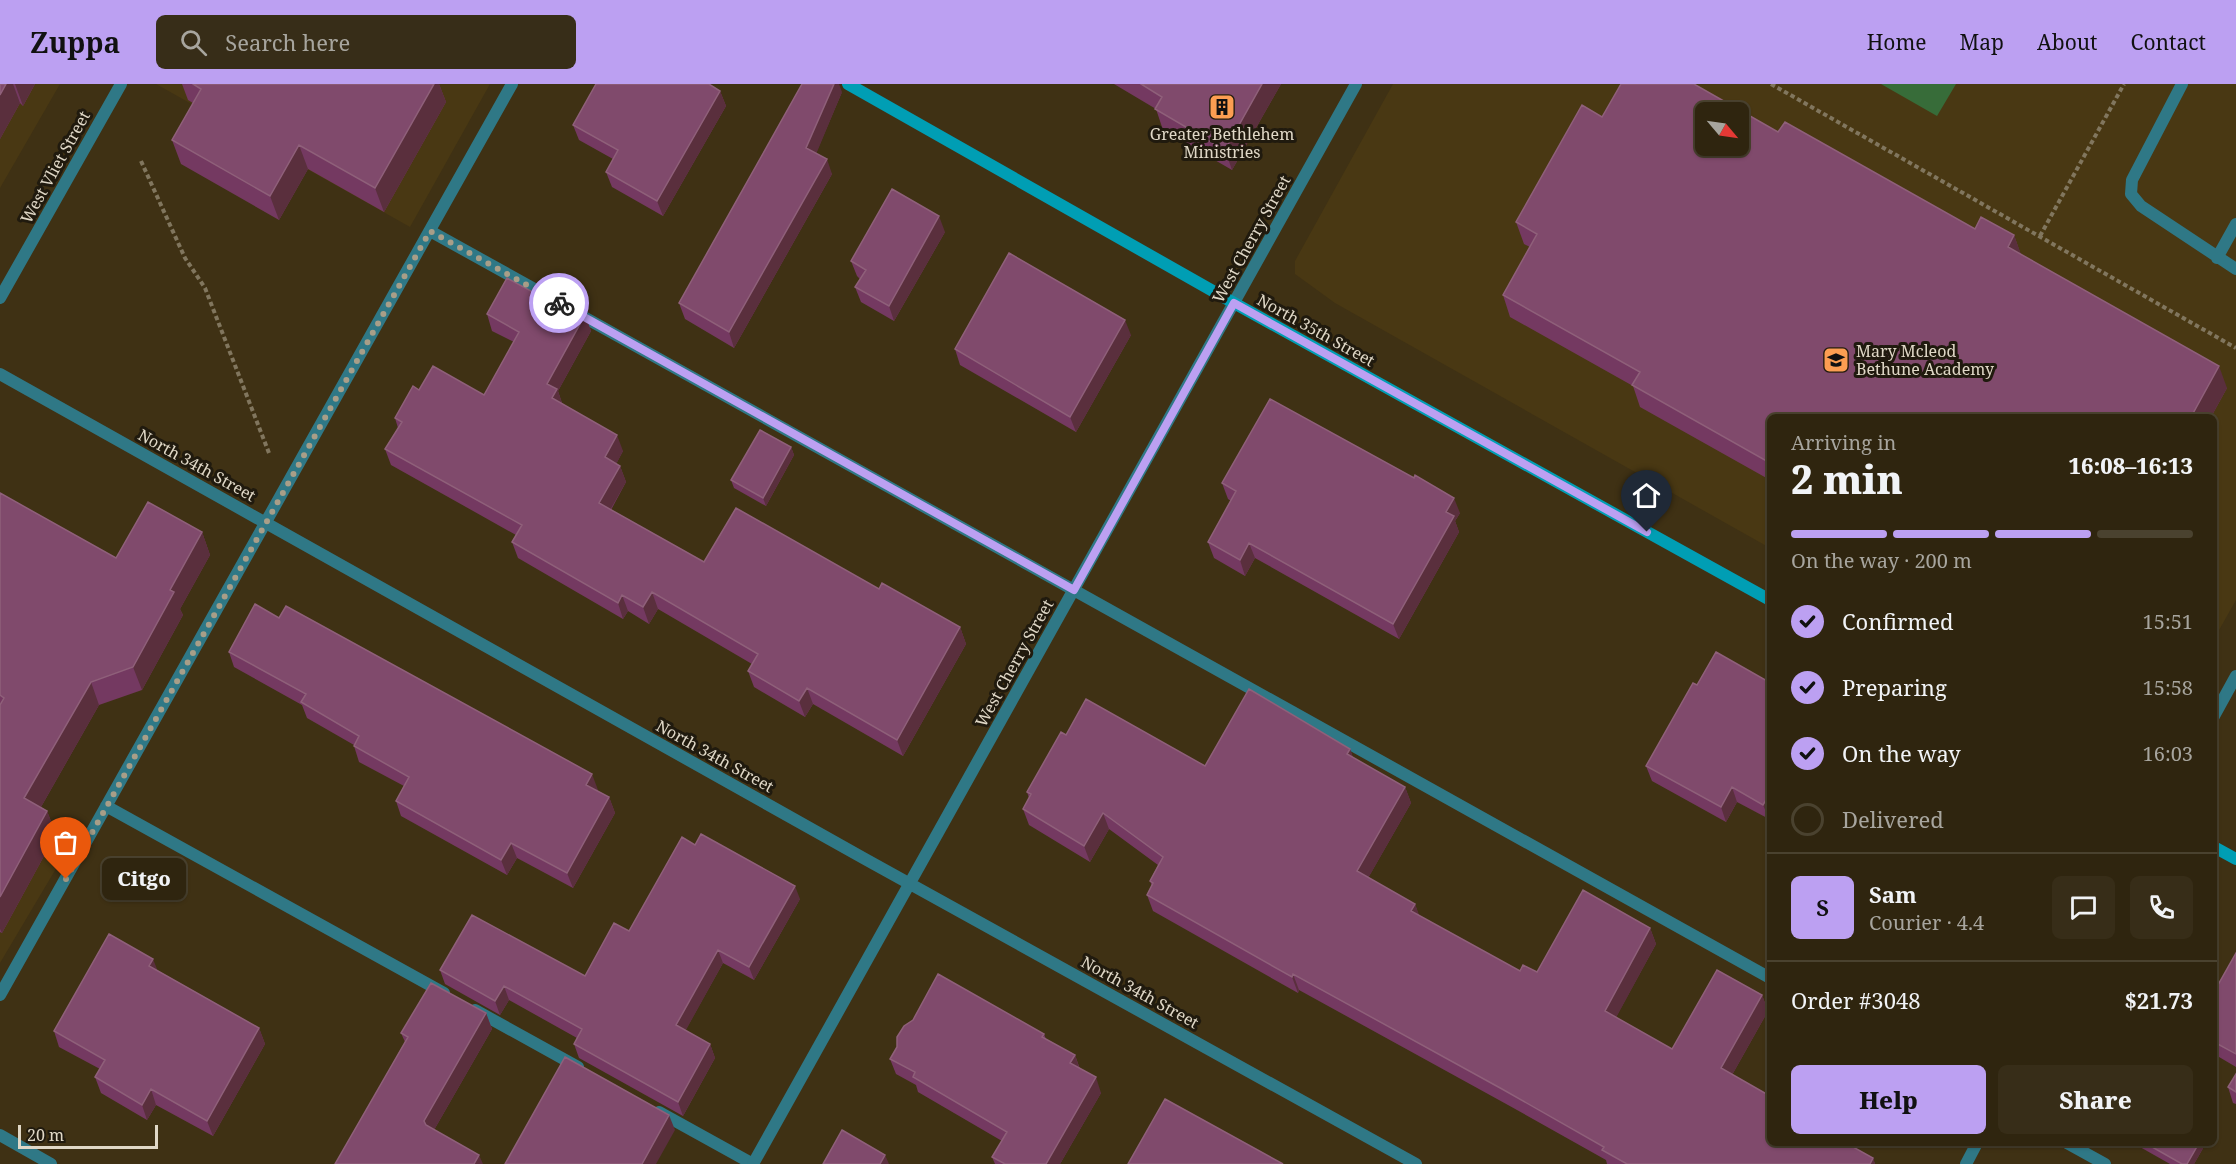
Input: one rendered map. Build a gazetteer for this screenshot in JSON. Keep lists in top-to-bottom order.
{
  "streets": {
    "main road": ["North 35th Street"],
    "street": ["West Vliet Street", "West Cherry Street", "North 34th Street"]
  },
  "crossings": [
    ["West Cherry Street", "North 35th Street"],
    ["West Cherry Street", "North 34th Street"]
  ],
  "places": {
    "building": ["Greater Bethlehem Ministries"],
    "school or university": ["Mary Mcleod Bethune Academy"],
    "other": ["Citgo"]
  },
  "scale_bar": "20 m",
  "north": "bottom right",
  "page": {
    "header": "Zuppa",
    "search": "Search here",
    "nav": [
      "Home",
      "Map",
      "About",
      "Contact"
    ],
    "heading": ["2 min", "Arriving in", "16:08–16:13"],
    "panel": [
      "Sam",
      "Courier · 4.4",
      "Order #3048",
      "$21.73"
    ],
    "bar": "On the way · 200 m",
    "list": [
      ["Confirmed", "15:51"],
      ["Preparing", "15:58"],
      ["On the way", "16:03"],
      "Delivered"
    ],
    "bubble": "Citgo",
    "round": "S",
    "buttons": ["Help", "Share"],
    "scale": "20 m"
  }
}
